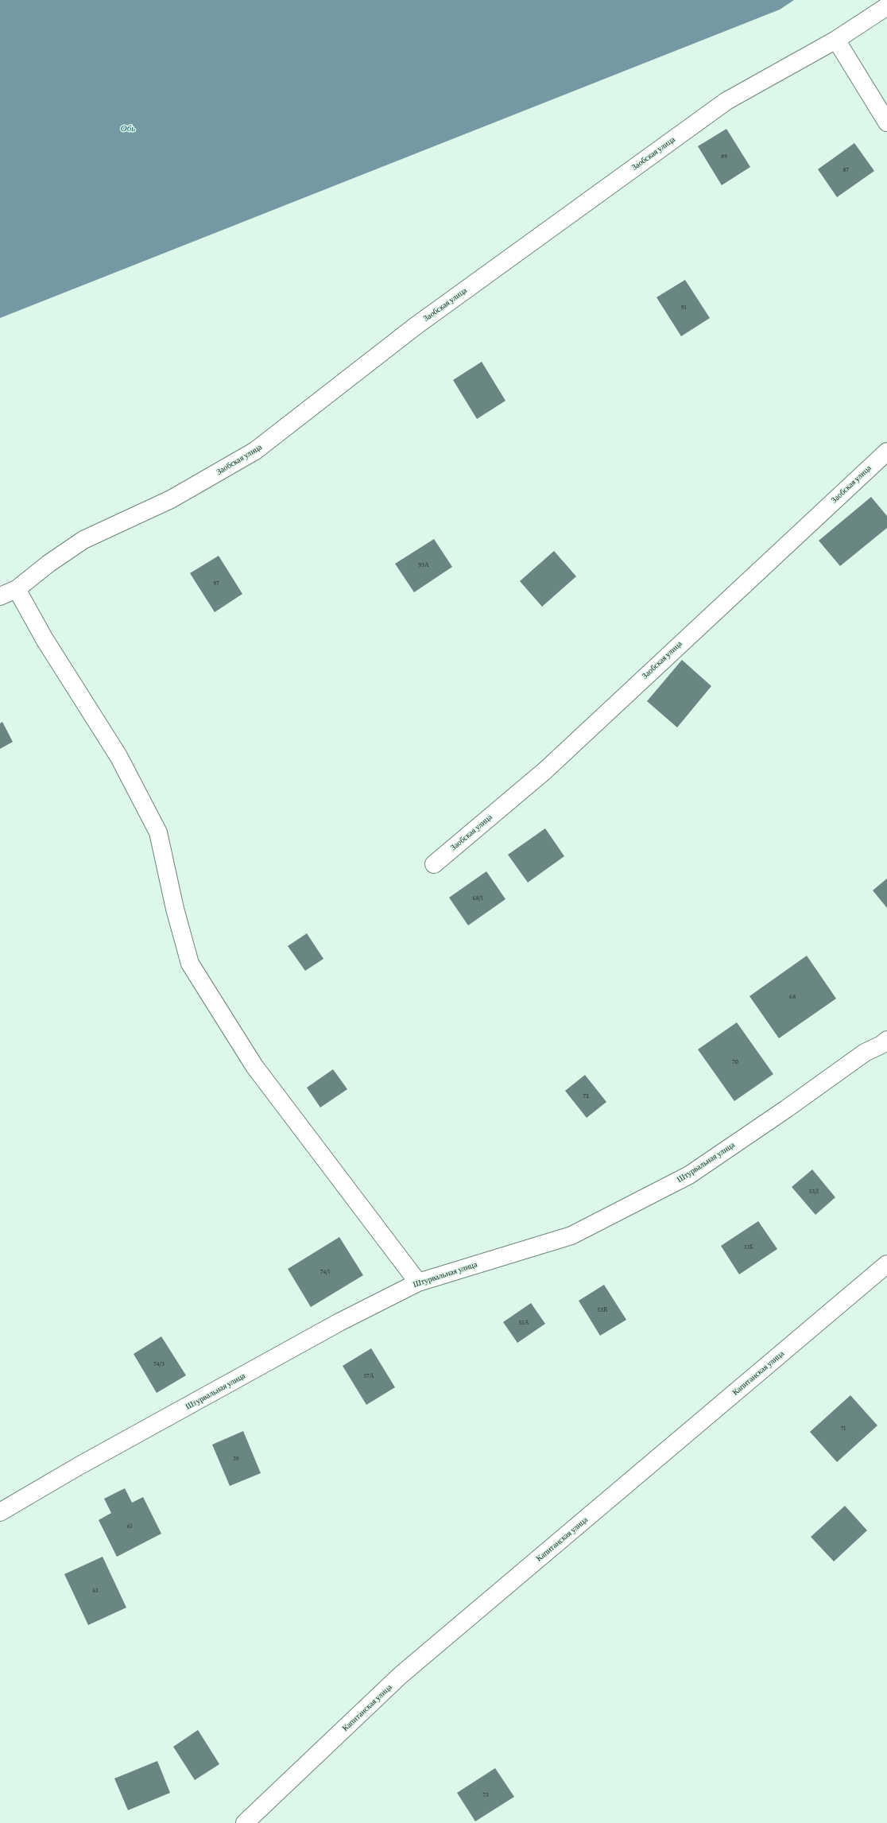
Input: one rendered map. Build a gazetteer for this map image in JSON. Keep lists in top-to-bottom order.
{
  "streets": {
    "street": ["Заобская улица", "Штурвальная улица", "Капитанская улица"]
  },
  "water": ["Обь"],
  "house_numbers": [
    "89",
    "87",
    "91",
    "93А",
    "97",
    "68/1",
    "68",
    "70",
    "72",
    "53/1",
    "53Б",
    "74/1",
    "53В",
    "55А",
    "74/3",
    "57А",
    "71",
    "59",
    "61",
    "63",
    "73"
  ]
}
